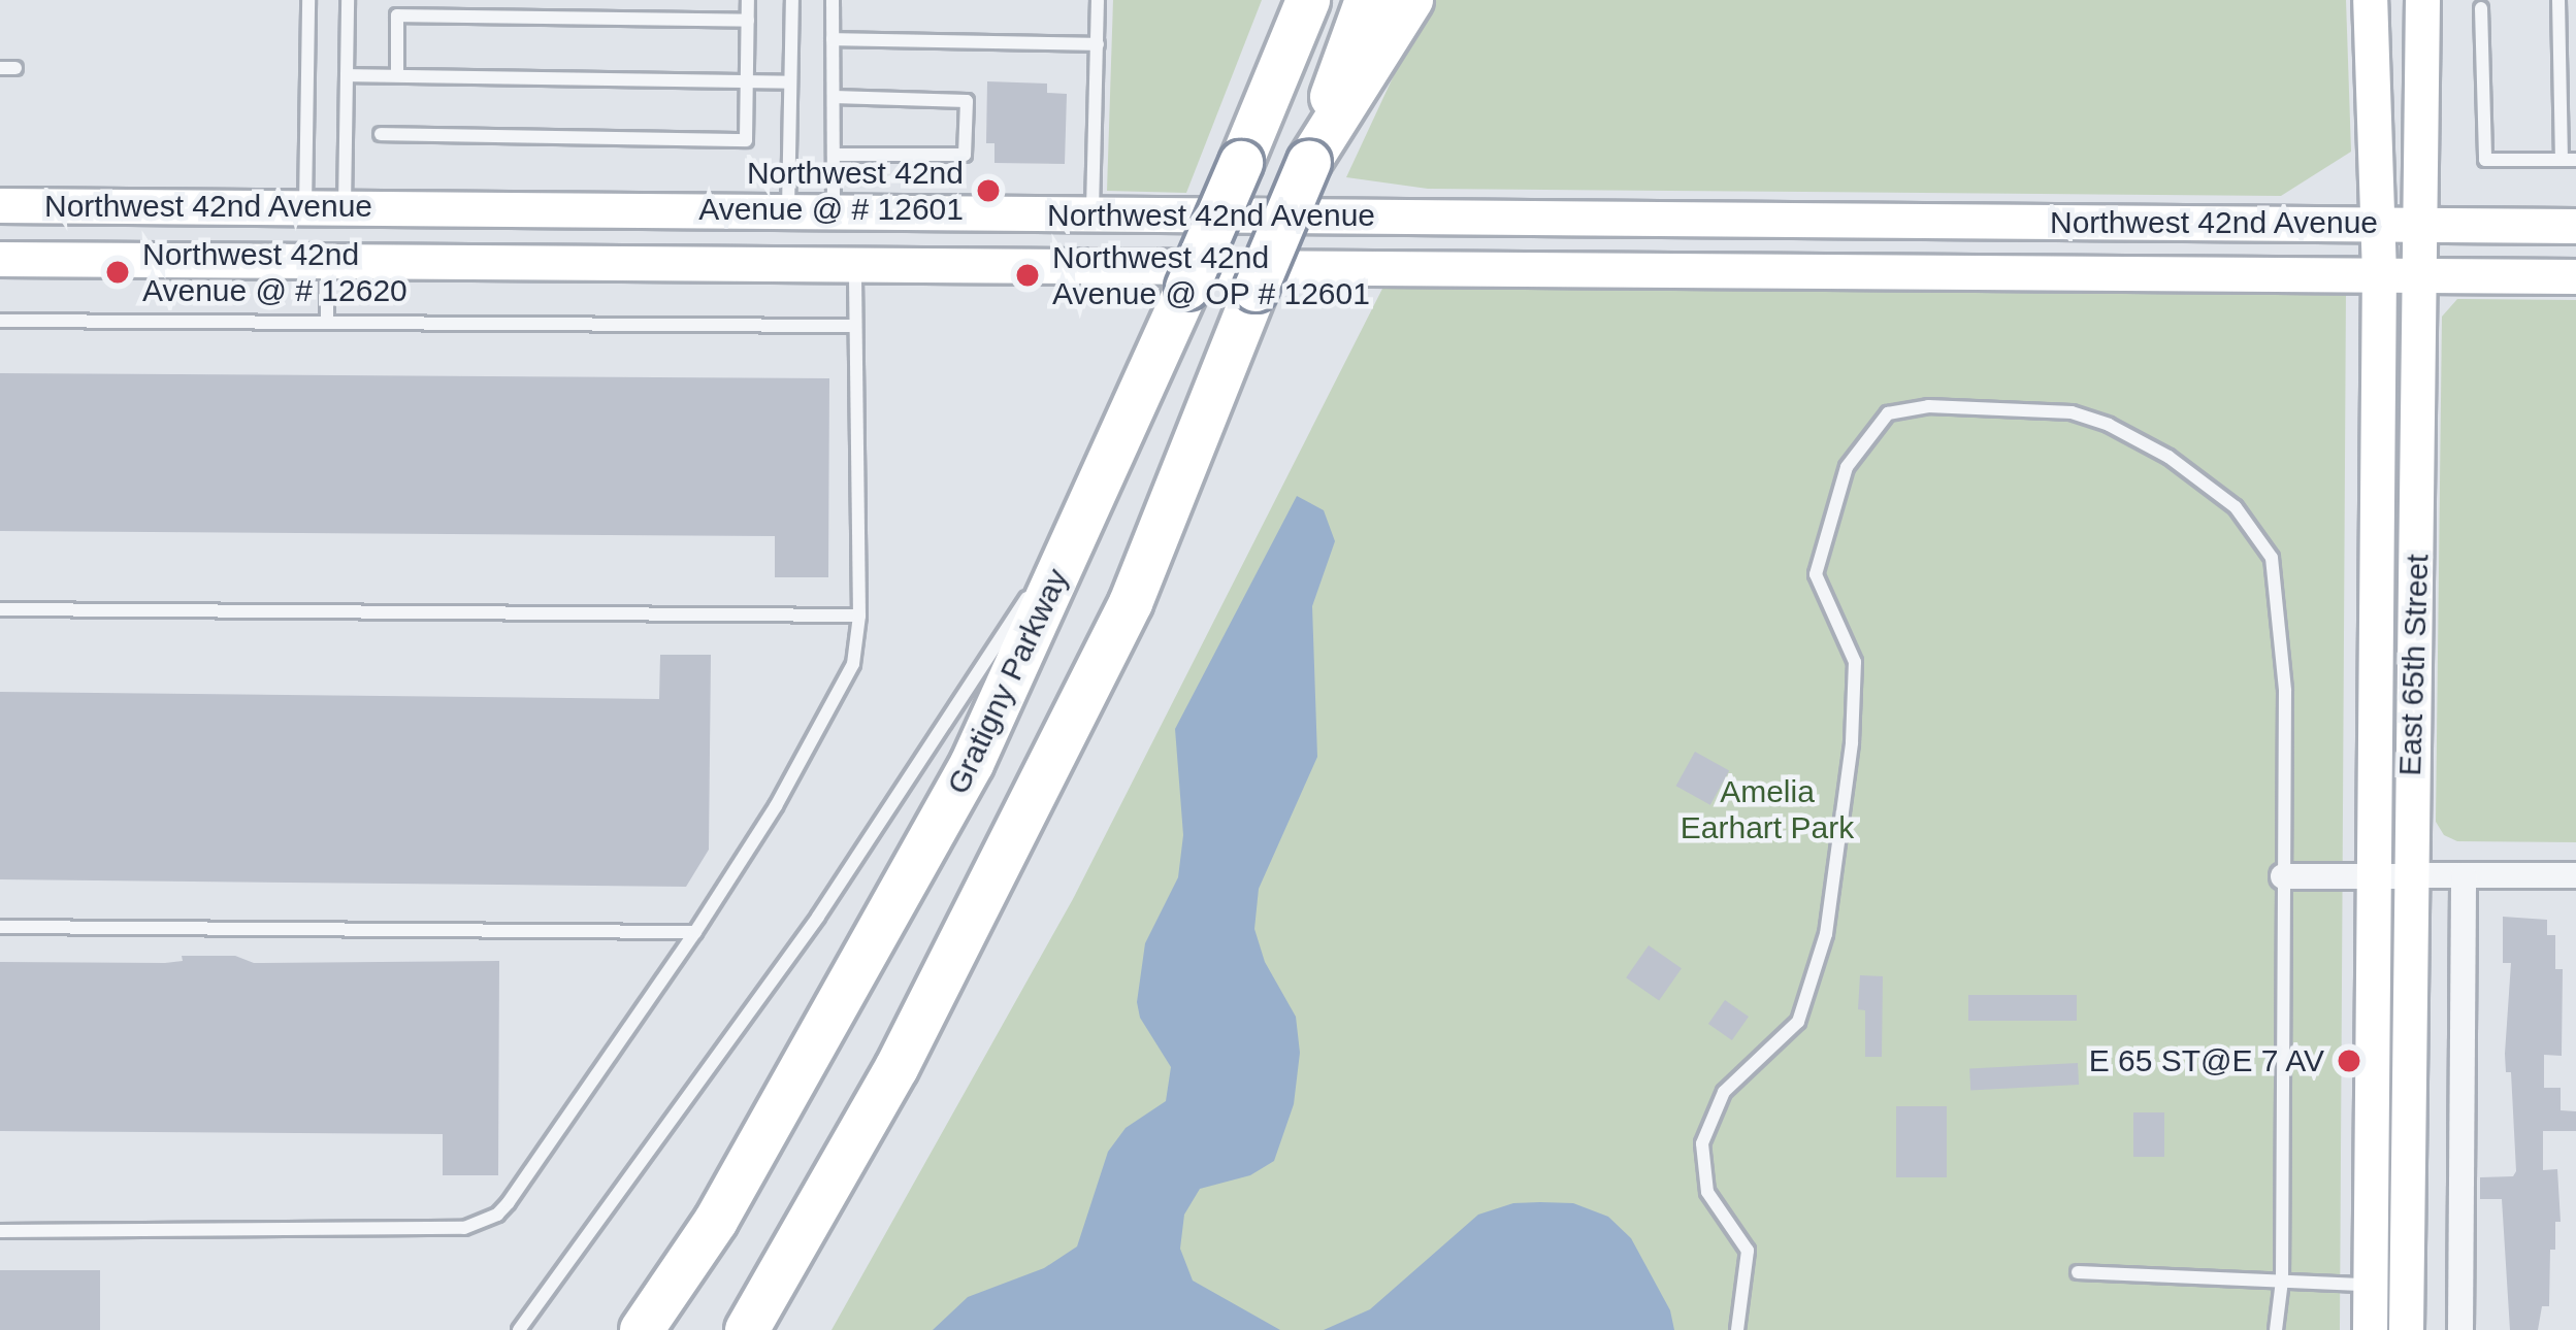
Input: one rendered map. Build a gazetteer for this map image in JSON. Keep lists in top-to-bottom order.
{
  "streets": {
    "highway": ["Gratigny Parkway"],
    "main road": ["Northwest 42nd Avenue", "East 65th Street"]
  },
  "crossings": [
    ["Northwest 42nd Avenue", "East 65th Street"]
  ],
  "parks": ["Amelia Earhart Park"],
  "places": [
    "Northwest 42nd Avenue @ # 12601",
    "Northwest 42nd Avenue @ # 12620",
    "Northwest 42nd Avenue @ OP # 12601",
    "E 65 ST@E 7 AV"
  ]
}
